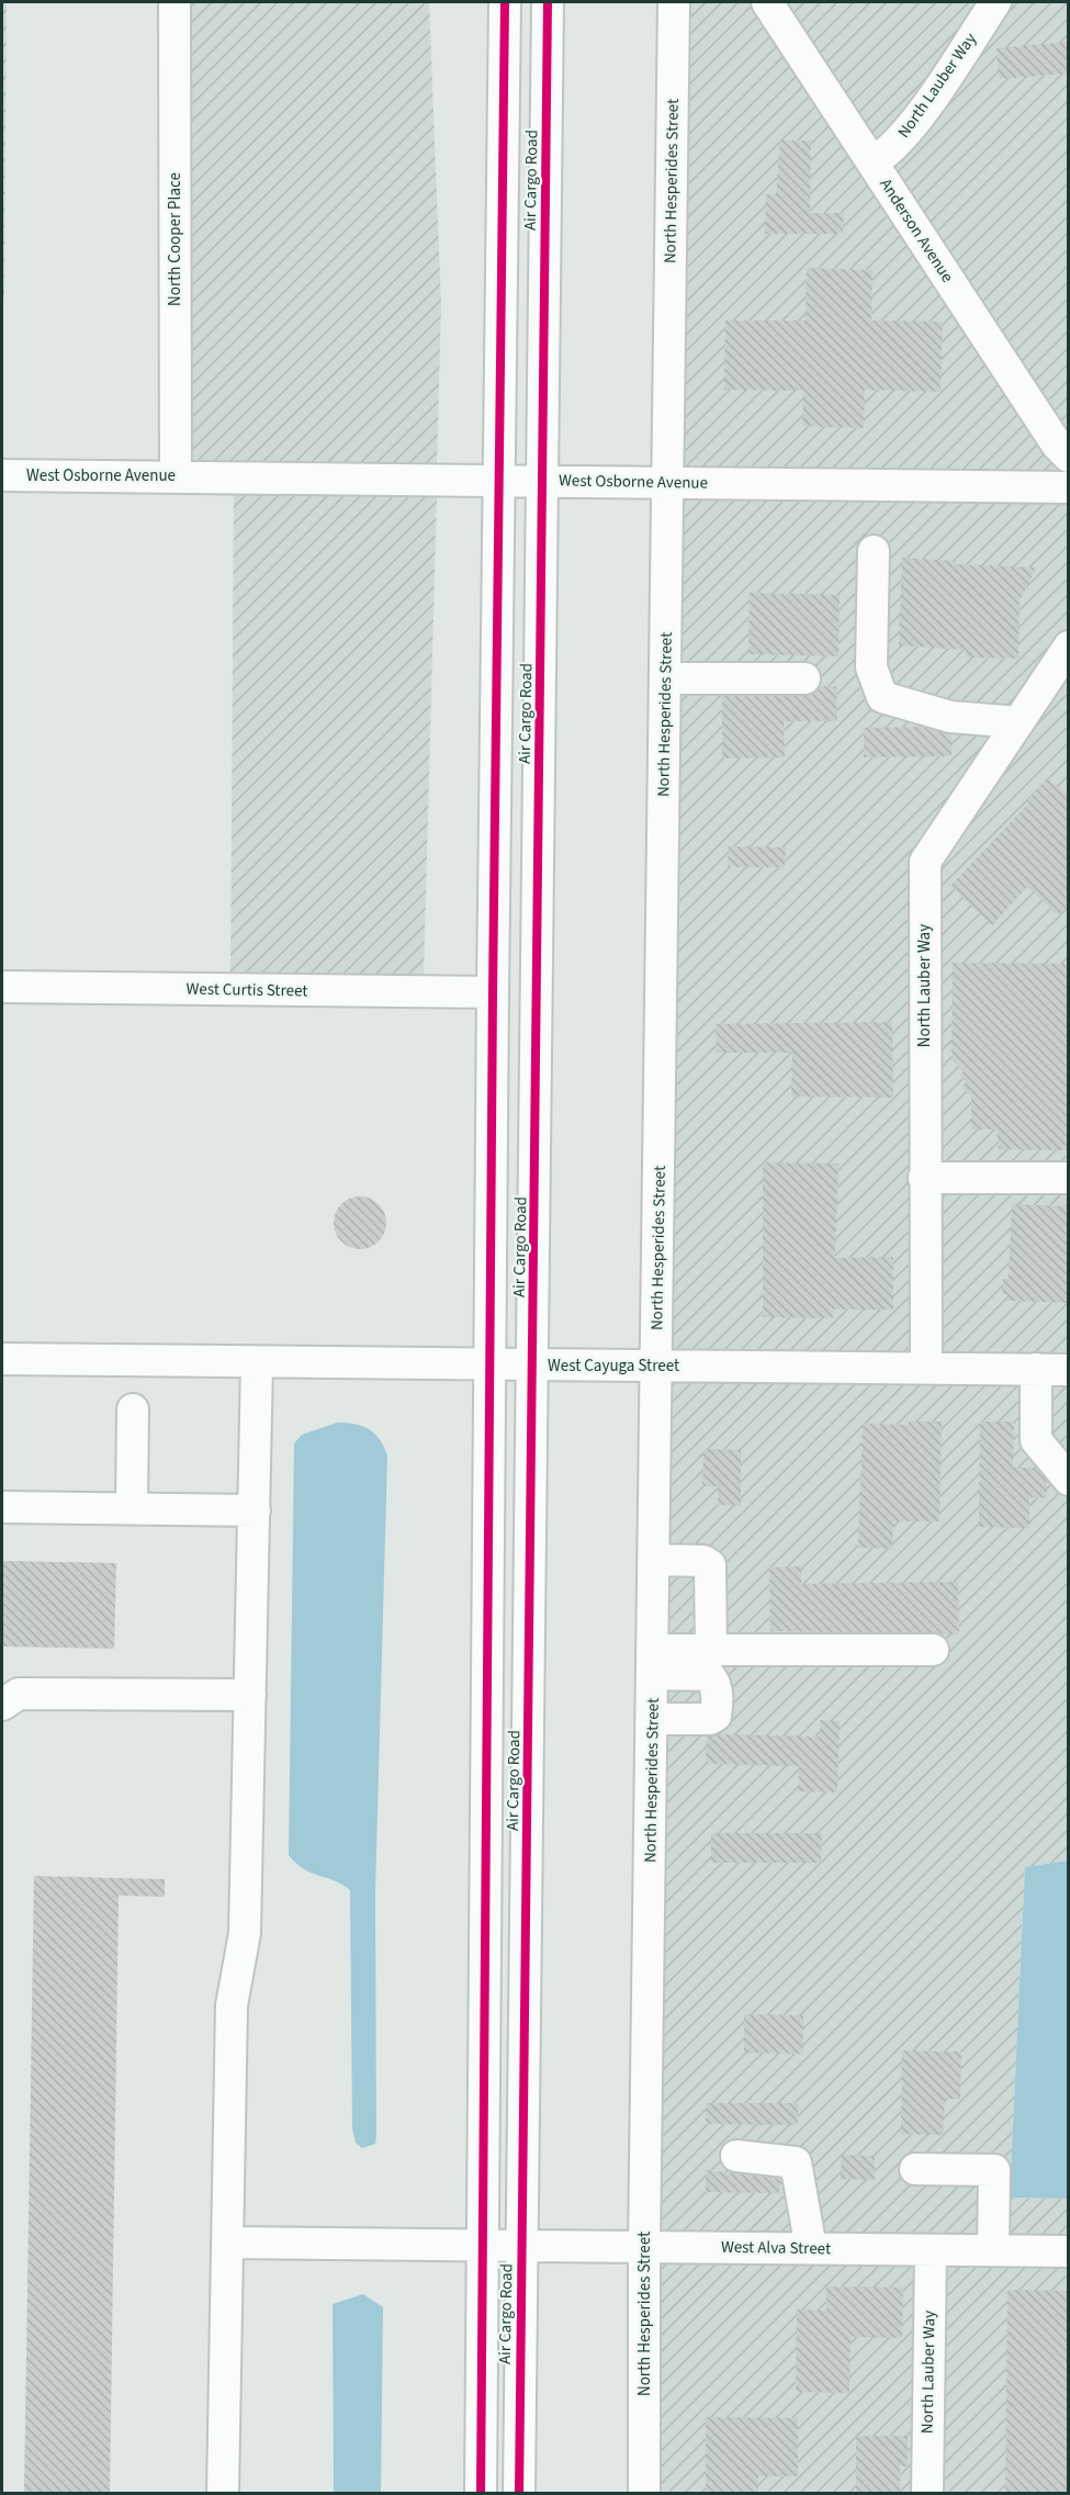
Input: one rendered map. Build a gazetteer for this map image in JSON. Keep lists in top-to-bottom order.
{
  "streets": {
    "street": [
      "North Lauber Way",
      "Air Cargo Road",
      "North Hesperides Street",
      "Anderson Avenue",
      "North Cooper Place",
      "West Osborne Avenue",
      "West Curtis Street",
      "West Cayuga Street",
      "West Alva Street"
    ]
  },
  "crossings": [
    ["North Lauber Way", "Anderson Avenue"],
    ["North Lauber Way", "West Cayuga Street"],
    ["North Lauber Way", "West Alva Street"],
    ["Air Cargo Road", "West Osborne Avenue"],
    ["Air Cargo Road", "West Curtis Street"],
    ["Air Cargo Road", "West Cayuga Street"],
    ["Air Cargo Road", "West Alva Street"],
    ["North Hesperides Street", "West Osborne Avenue"],
    ["North Hesperides Street", "West Cayuga Street"],
    ["North Hesperides Street", "West Alva Street"],
    ["North Cooper Place", "West Osborne Avenue"]
  ]
}
